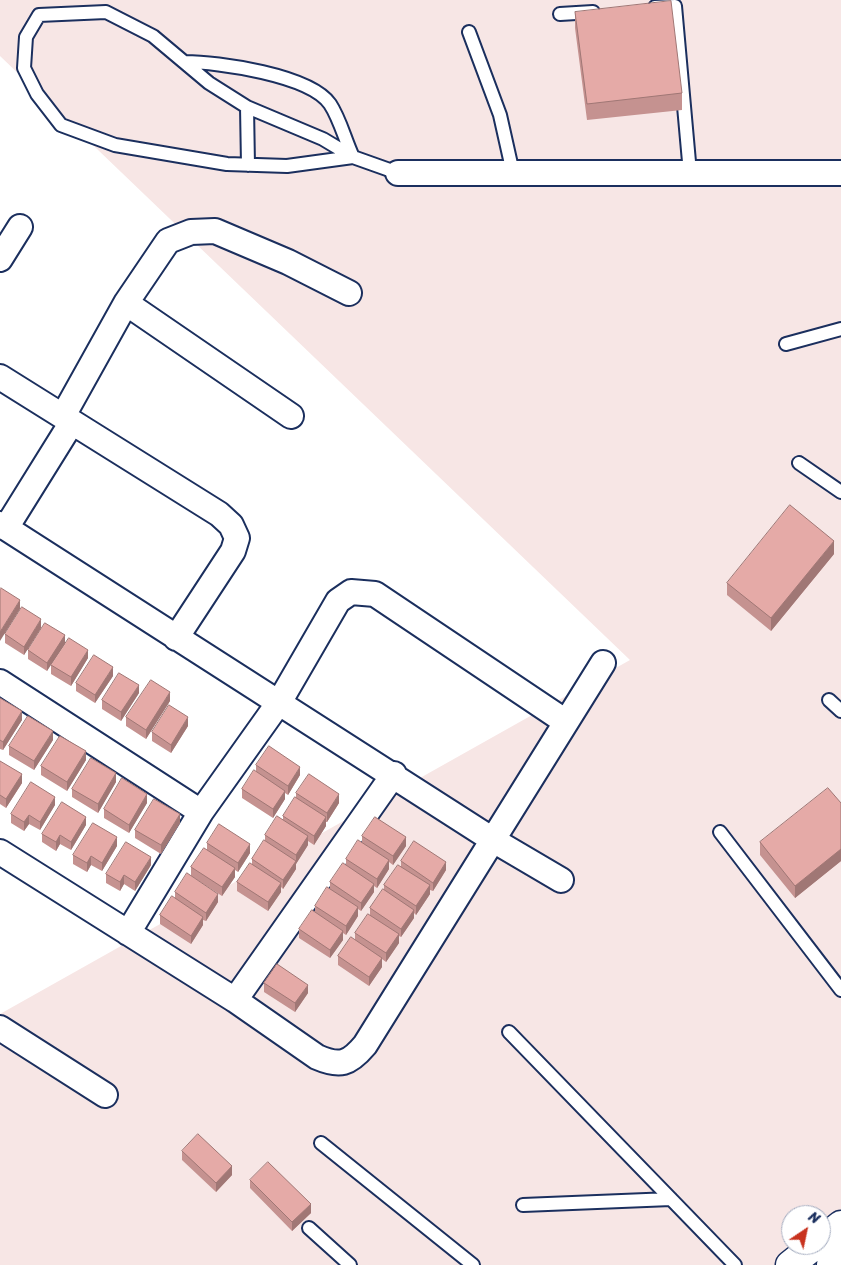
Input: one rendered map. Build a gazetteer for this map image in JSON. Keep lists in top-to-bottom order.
{
  "north": "top right"
}
